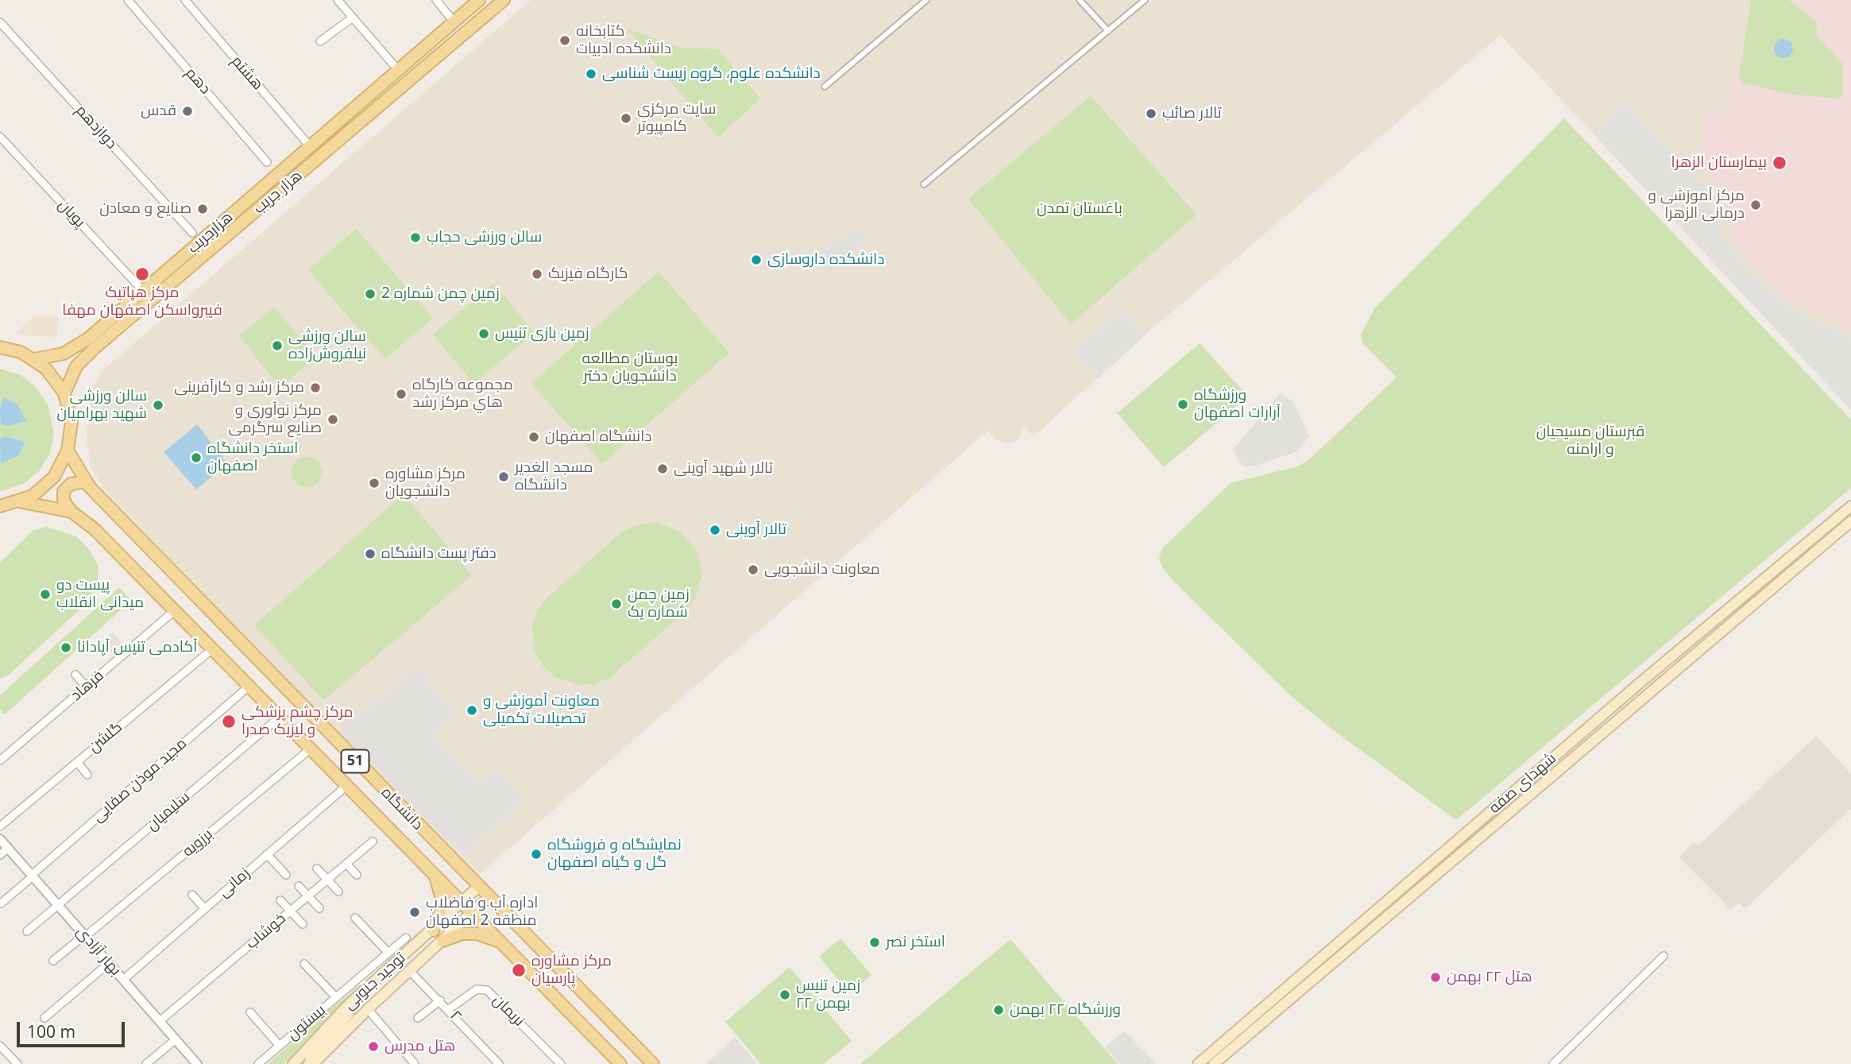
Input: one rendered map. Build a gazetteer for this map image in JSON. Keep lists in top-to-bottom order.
{
  "streets": {
    "main road": [
      "هزار جریب",
      "هزارجریب",
      "51",
      "شهدای صفه",
      "دانشگاه",
      "توحید جنوبی"
    ],
    "street": [
      "هشتم",
      "دهم",
      "دوازدهم",
      "پویان",
      "فرهاد",
      "گلشن",
      "مجید موذن صفایی",
      "سلیمیان",
      "برزویه",
      "زمانی",
      "خوشاب",
      "بهار آزادی",
      "نریمان",
      "۲",
      "بیستون"
    ]
  },
  "crossings": [
    ["هشتم", "هزارجریب"],
    ["پویان", "هزارجریب"],
    ["فرهاد", "دانشگاه"],
    ["گلشن", "دانشگاه"],
    ["51", "دانشگاه"],
    ["51", "توحید جنوبی"],
    ["مجید موذن صفایی", "دانشگاه"],
    ["مجید موذن صفایی", "بهار آزادی"],
    ["دانشگاه", "سلیمیان"],
    ["دانشگاه", "برزویه"],
    ["دانشگاه", "زمانی"],
    ["دانشگاه", "توحید جنوبی"],
    ["سلیمیان", "بهار آزادی"],
    ["برزویه", "بهار آزادی"],
    ["زمانی", "بهار آزادی"],
    ["خوشاب", "بهار آزادی"],
    ["توحید جنوبی", "۲"],
    ["نریمان", "۲"]
  ],
  "parks": ["باغستان تمدن", "بوستان مطالعه دانشجویان دختر", "قبرستان مسیحیان و ارامنه"],
  "places": [
    "کتابخانه دانشکده ادبيات",
    "دانشکده علوم، گروه زیست شناسی",
    "قدس",
    "تالار صائب",
    "سايت مرکزي کامپيوتر",
    "بیمارستان الزهرا",
    "مرکز آموزشی و درمانی الزهرا",
    "صنایع و معادن",
    "سالن ورزشی حجاب",
    "دانشکده داروسازی",
    "مرکز هپاتیک فیبرواسکن اصفهان مهفا",
    "کارگاه فیزیک",
    "زمین چمن شماره 2",
    "زمین بازی تنیس",
    "سالن ورزشی نیلفروش‌زاده",
    "مرکز رشد و کارآفرینی",
    "مجموعه کارگاه هاي مرکز رشد",
    "ورزشگاه آرارات اصفهان",
    "سالن ورزشی شهید بهرامیان",
    "مرکز نوآوری و صنایع سرگرمی",
    "دانشگاه اصفهان",
    "استخر دانشگاه اصفهان",
    "تالار شهید آوینی",
    "مسجد الغدیر دانشگاه",
    "مرکز مشاوره دانشجویان",
    "تالار آوینی",
    "دفتر پست دانشگاه",
    "معاونت دانشجویی",
    "پیست دو میدانی انقلاب",
    "زمین چمن شماره یک",
    "آکادمی تنیس آپادانا",
    "معاونت آموزشی و تحصیلات تکمیلی",
    "مرکز چشم پزشکی و لیزیک صدرا",
    "نمایشگاه و فروشگاه گل و گیاه اصفهان",
    "اداره آب و فاضلاب منطقه 2 اصفهان",
    "استخر نصر",
    "مرکز مشاوره پارسیان",
    "هتل ۲۲ بهمن",
    "زمین تنیس ۲۲ بهمن",
    "ورزشگاه ۲۲ بهمن",
    "هتل مدرس"
  ],
  "scale_bar": "100 m"
}
